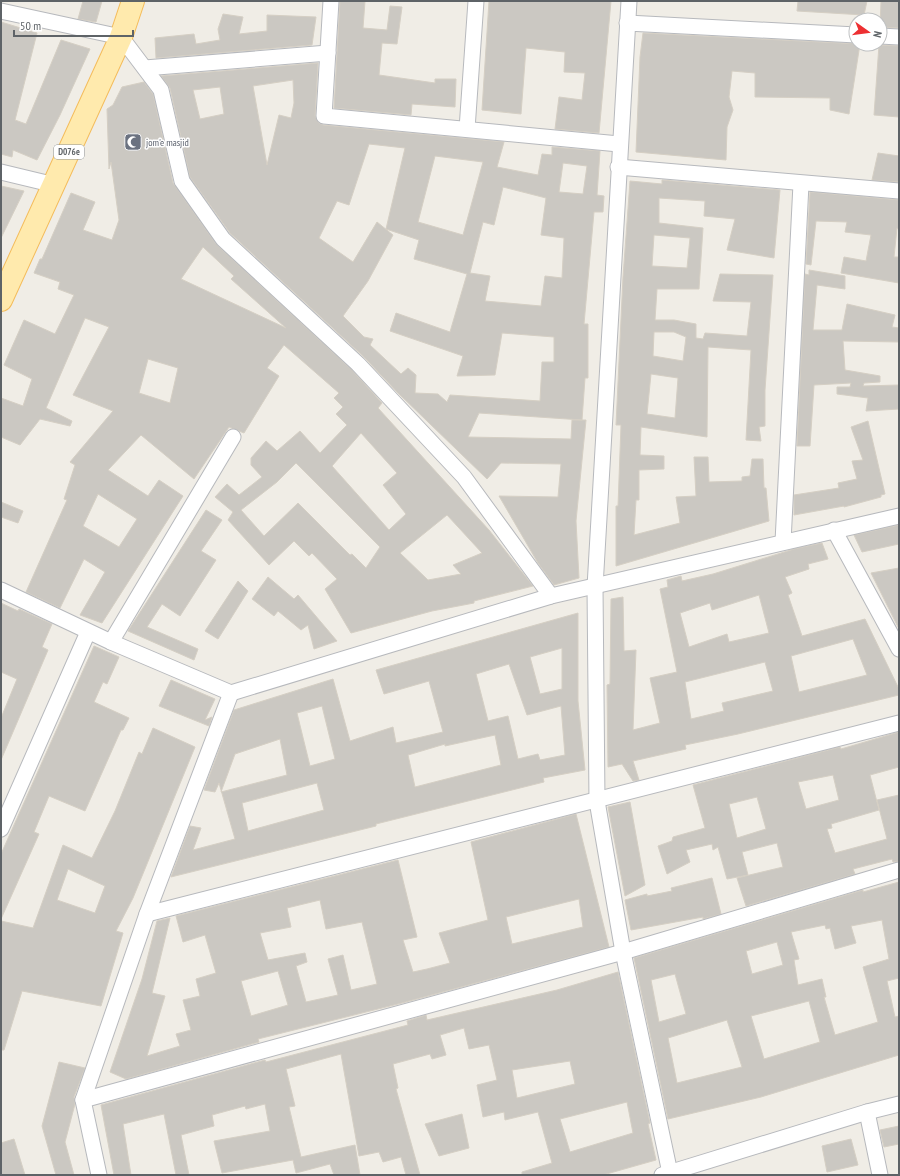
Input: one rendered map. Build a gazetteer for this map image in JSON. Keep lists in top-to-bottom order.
{
  "streets": {
    "main road": ["D076e"]
  },
  "places": {
    "mosque": ["jom'e masjid"]
  },
  "scale_bar": "50 m",
  "north": "right"
}
